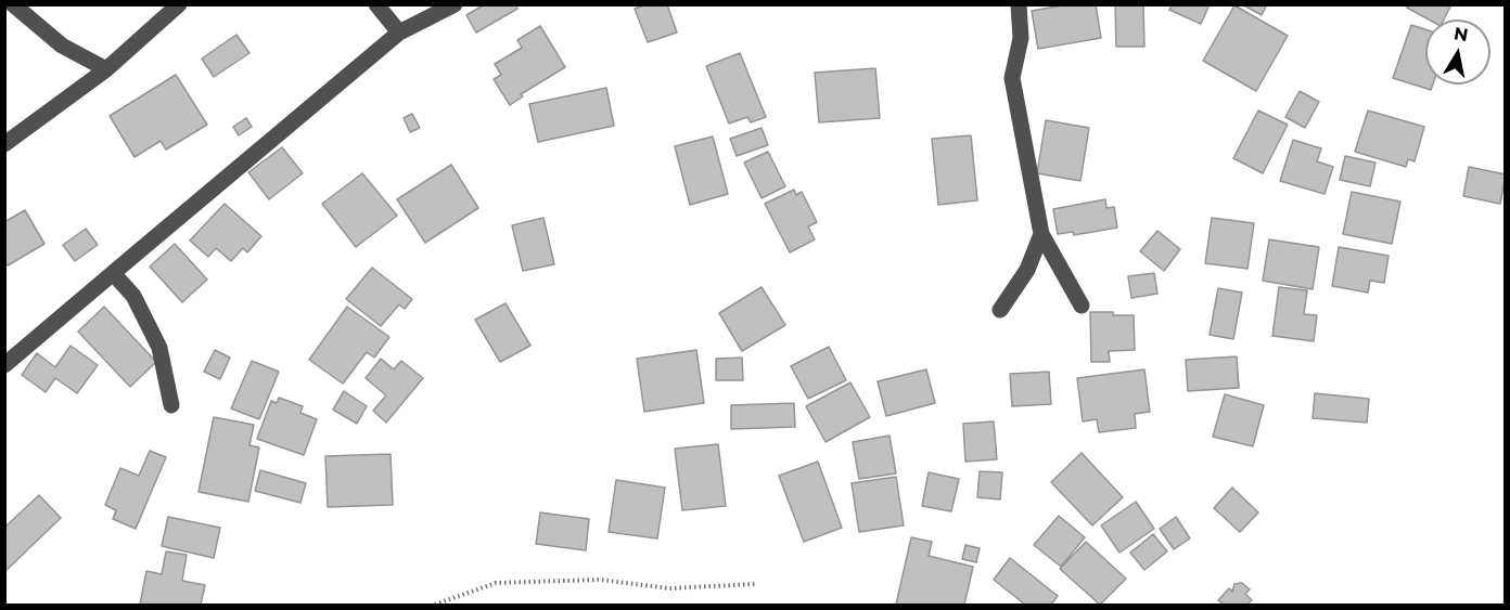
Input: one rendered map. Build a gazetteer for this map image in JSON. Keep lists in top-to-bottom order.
{
  "north": "top"
}
